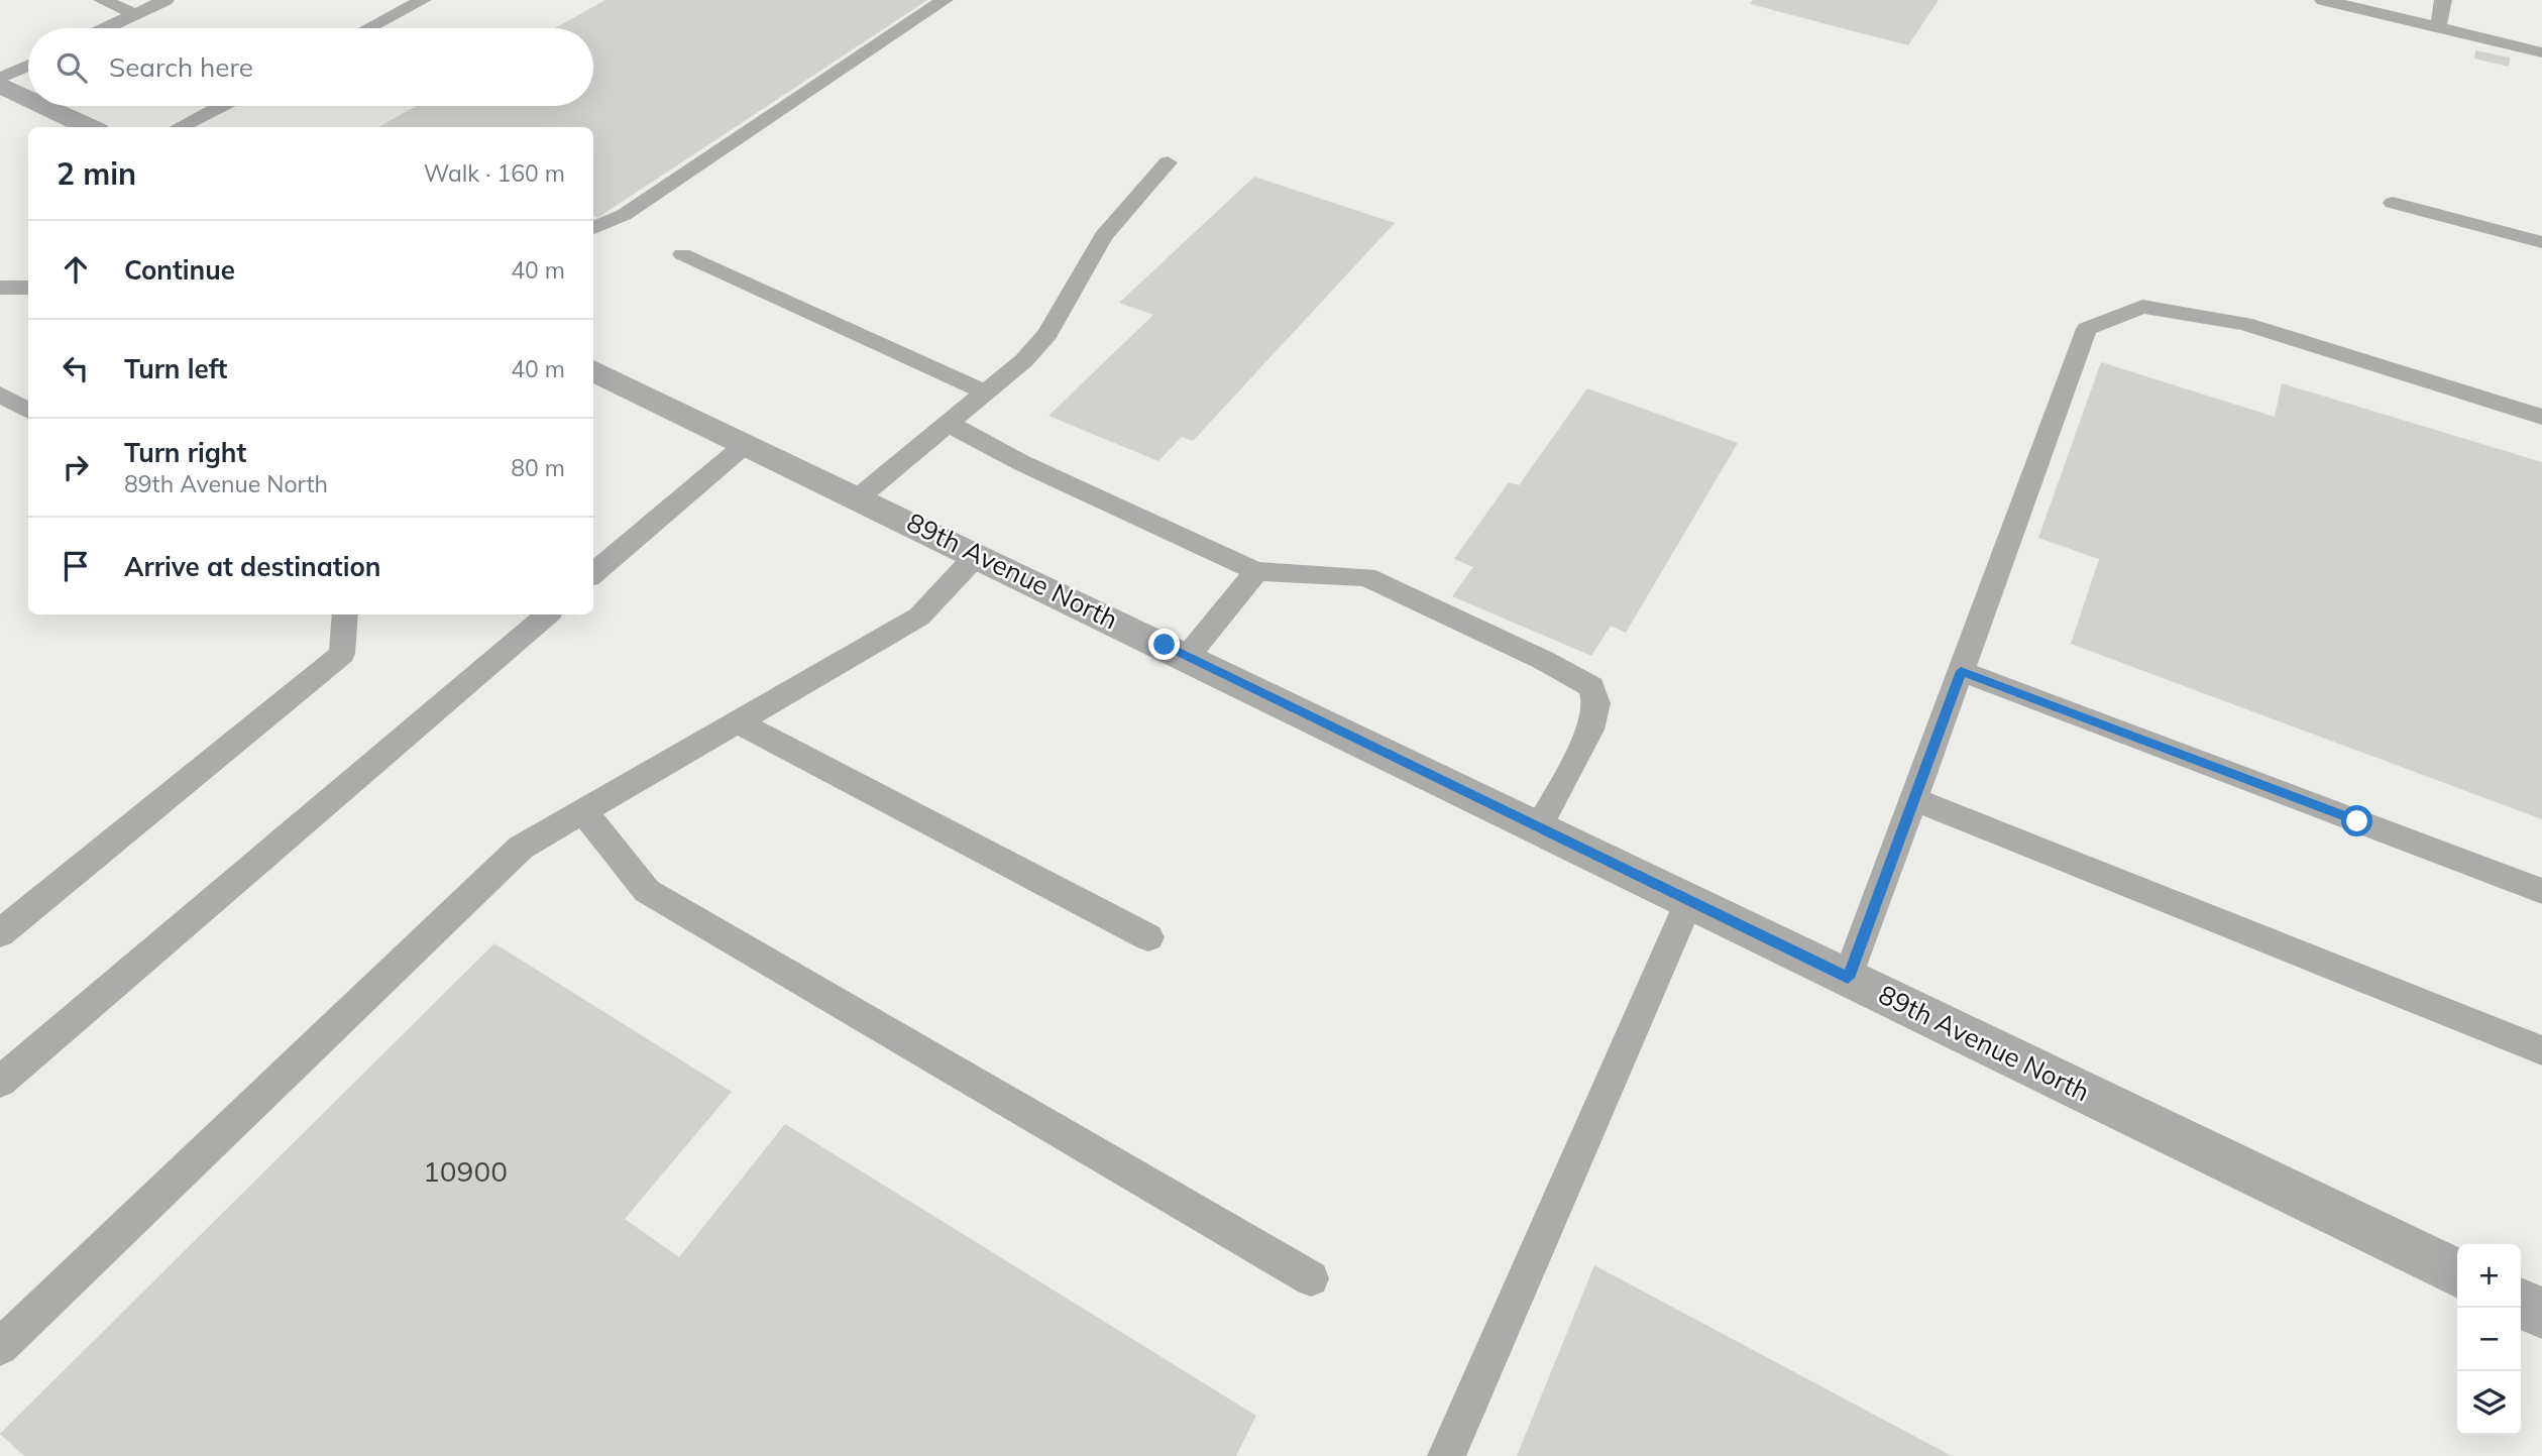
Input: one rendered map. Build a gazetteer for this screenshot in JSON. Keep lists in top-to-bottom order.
{
  "streets": {
    "street": ["89th Avenue North"]
  },
  "house_numbers": ["10900"],
  "page": {
    "search": "Search here",
    "heading": ["2 min", "Walk · 160 m"],
    "list": [
      ["Continue", "40 m"],
      ["Turn left", "40 m"],
      ["Turn right", "89th Avenue North", "80 m"],
      "Arrive at destination"
    ],
    "map_buttons": ["+", "−"]
  }
}
